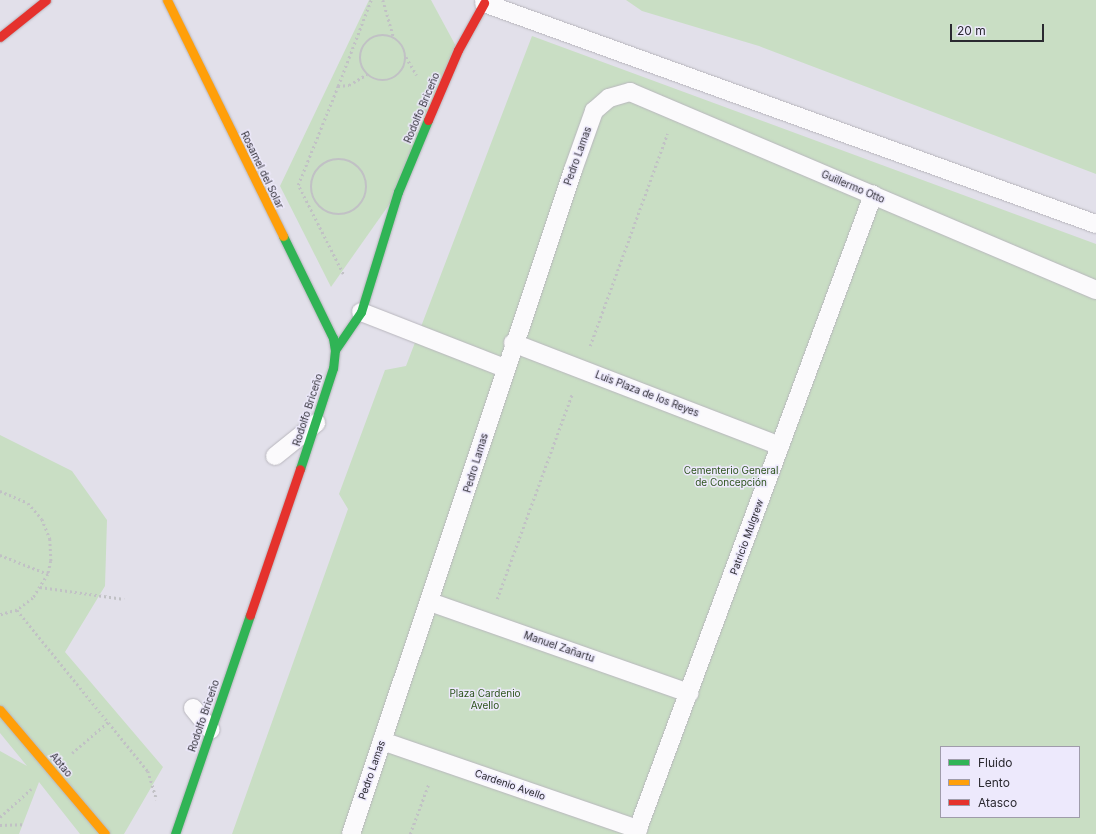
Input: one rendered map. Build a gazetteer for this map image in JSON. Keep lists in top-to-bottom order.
{
  "streets": {
    "street": ["Rodolfo Briceño", "Rosamel del Solar", "Abtao"],
    "lane": [
      "Pedro Lamas",
      "Guillermo Otto",
      "Luis Plaza de los Reyes",
      "Patricio Mulgrew",
      "Manuel Zañartu",
      "Cardenio Avello"
    ]
  },
  "crossings": [
    ["Rodolfo Briceño", "Rosamel del Solar"],
    ["Pedro Lamas", "Guillermo Otto"],
    ["Pedro Lamas", "Luis Plaza de los Reyes"],
    ["Pedro Lamas", "Manuel Zañartu"],
    ["Pedro Lamas", "Cardenio Avello"],
    ["Guillermo Otto", "Patricio Mulgrew"],
    ["Luis Plaza de los Reyes", "Patricio Mulgrew"],
    ["Patricio Mulgrew", "Manuel Zañartu"],
    ["Patricio Mulgrew", "Cardenio Avello"]
  ],
  "parks": ["Cementerio General de Concepción", "Plaza Cardenio Avello"],
  "legend": ["Fluido", "Lento", "Atasco"],
  "scale_bar": "20 m"
}
